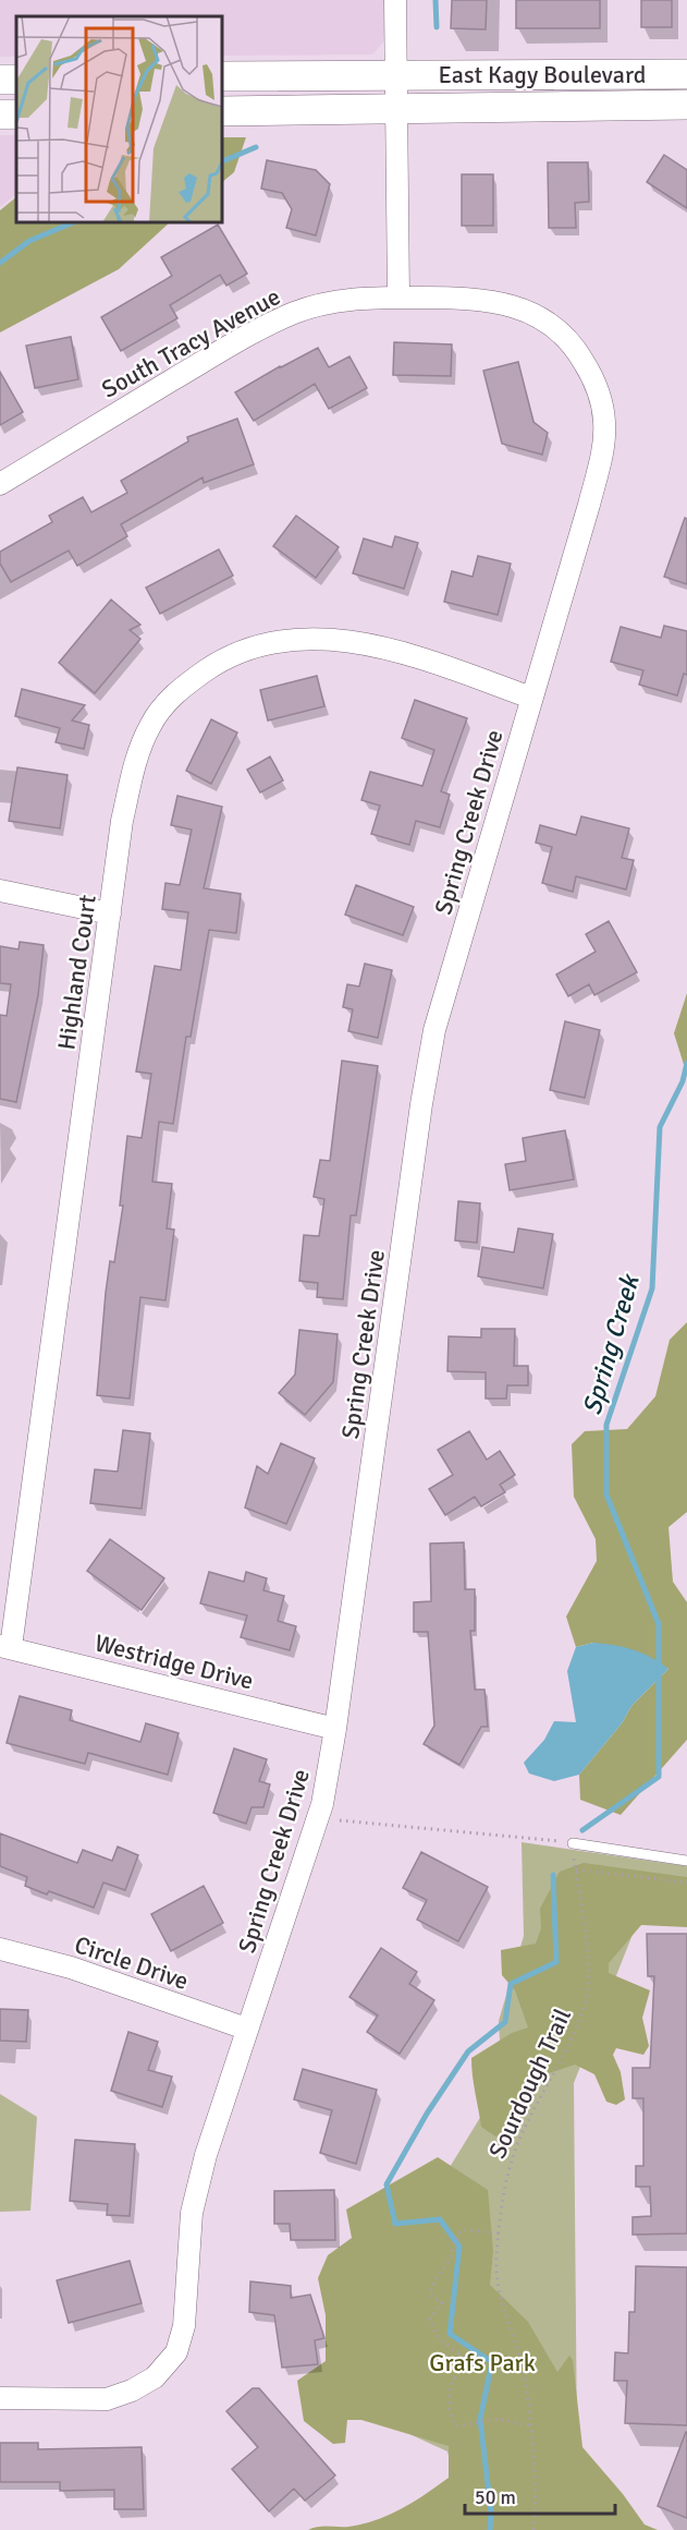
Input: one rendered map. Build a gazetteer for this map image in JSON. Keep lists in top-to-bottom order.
{
  "streets": {
    "main road": ["East Kagy Boulevard"],
    "street": [
      "South Tracy Avenue",
      "Spring Creek Drive",
      "Highland Court",
      "Westridge Drive",
      "Circle Drive"
    ],
    "path": ["Sourdough Trail"]
  },
  "crossings": [
    ["South Tracy Avenue", "Spring Creek Drive"],
    ["Spring Creek Drive", "Highland Court"],
    ["Spring Creek Drive", "Westridge Drive"],
    ["Spring Creek Drive", "Circle Drive"],
    ["Highland Court", "Westridge Drive"]
  ],
  "water": ["Spring Creek"],
  "parks": ["Grafs Park"],
  "scale_bar": "50 m"
}
